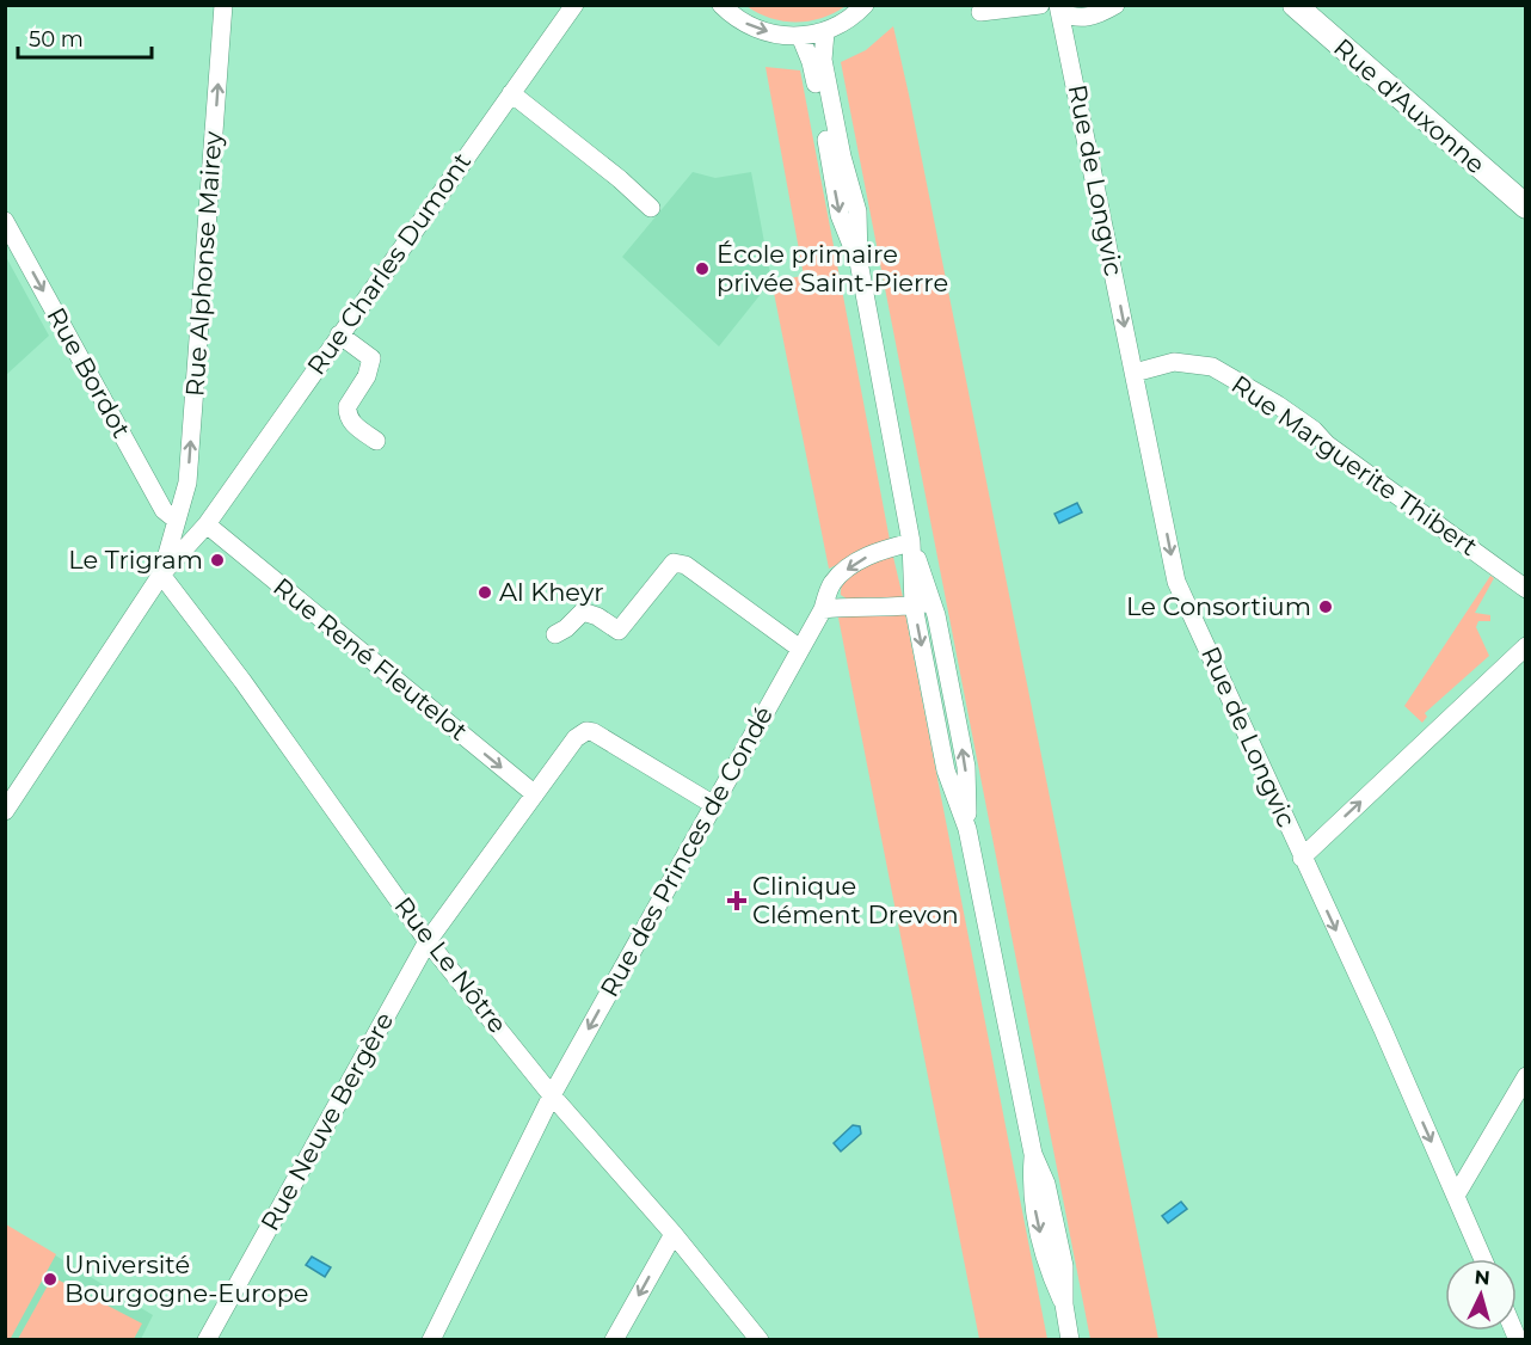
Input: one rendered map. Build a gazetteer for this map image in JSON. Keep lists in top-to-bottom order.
{
  "streets": {
    "main road": ["Rue d'Auxonne"],
    "street": [
      "Rue de Longvic",
      "Rue Alphonse Mairey",
      "Rue Charles Dumont",
      "Rue Bordot",
      "Rue Marguerite Thibert",
      "Rue René Fleutelot",
      "Rue des Princes de Condé",
      "Rue Le Nôtre",
      "Rue Neuve Bergère"
    ]
  },
  "crossings": [
    ["Rue de Longvic", "Rue Marguerite Thibert"],
    ["Rue Alphonse Mairey", "Rue Charles Dumont"],
    ["Rue Alphonse Mairey", "Rue Bordot"],
    ["Rue Charles Dumont", "Rue Bordot"],
    ["Rue Charles Dumont", "Rue René Fleutelot"],
    ["Rue Charles Dumont", "Rue Le Nôtre"],
    ["Rue René Fleutelot", "Rue Neuve Bergère"],
    ["Rue des Princes de Condé", "Rue Le Nôtre"],
    ["Rue des Princes de Condé", "Rue Neuve Bergère"],
    ["Rue Le Nôtre", "Rue Neuve Bergère"]
  ],
  "one_way": [
    "Rue de Longvic",
    "Rue Alphonse Mairey",
    "Rue Bordot",
    "Rue René Fleutelot",
    "Rue des Princes de Condé"
  ],
  "places": {
    "other": [
      "École primaire privée Saint-Pierre",
      "Le Trigram",
      "Al Kheyr",
      "Le Consortium",
      "Université Bourgogne-Europe"
    ],
    "health": ["Clinique Clément Drevon"]
  },
  "scale_bar": "50 m",
  "north": "top"
}
